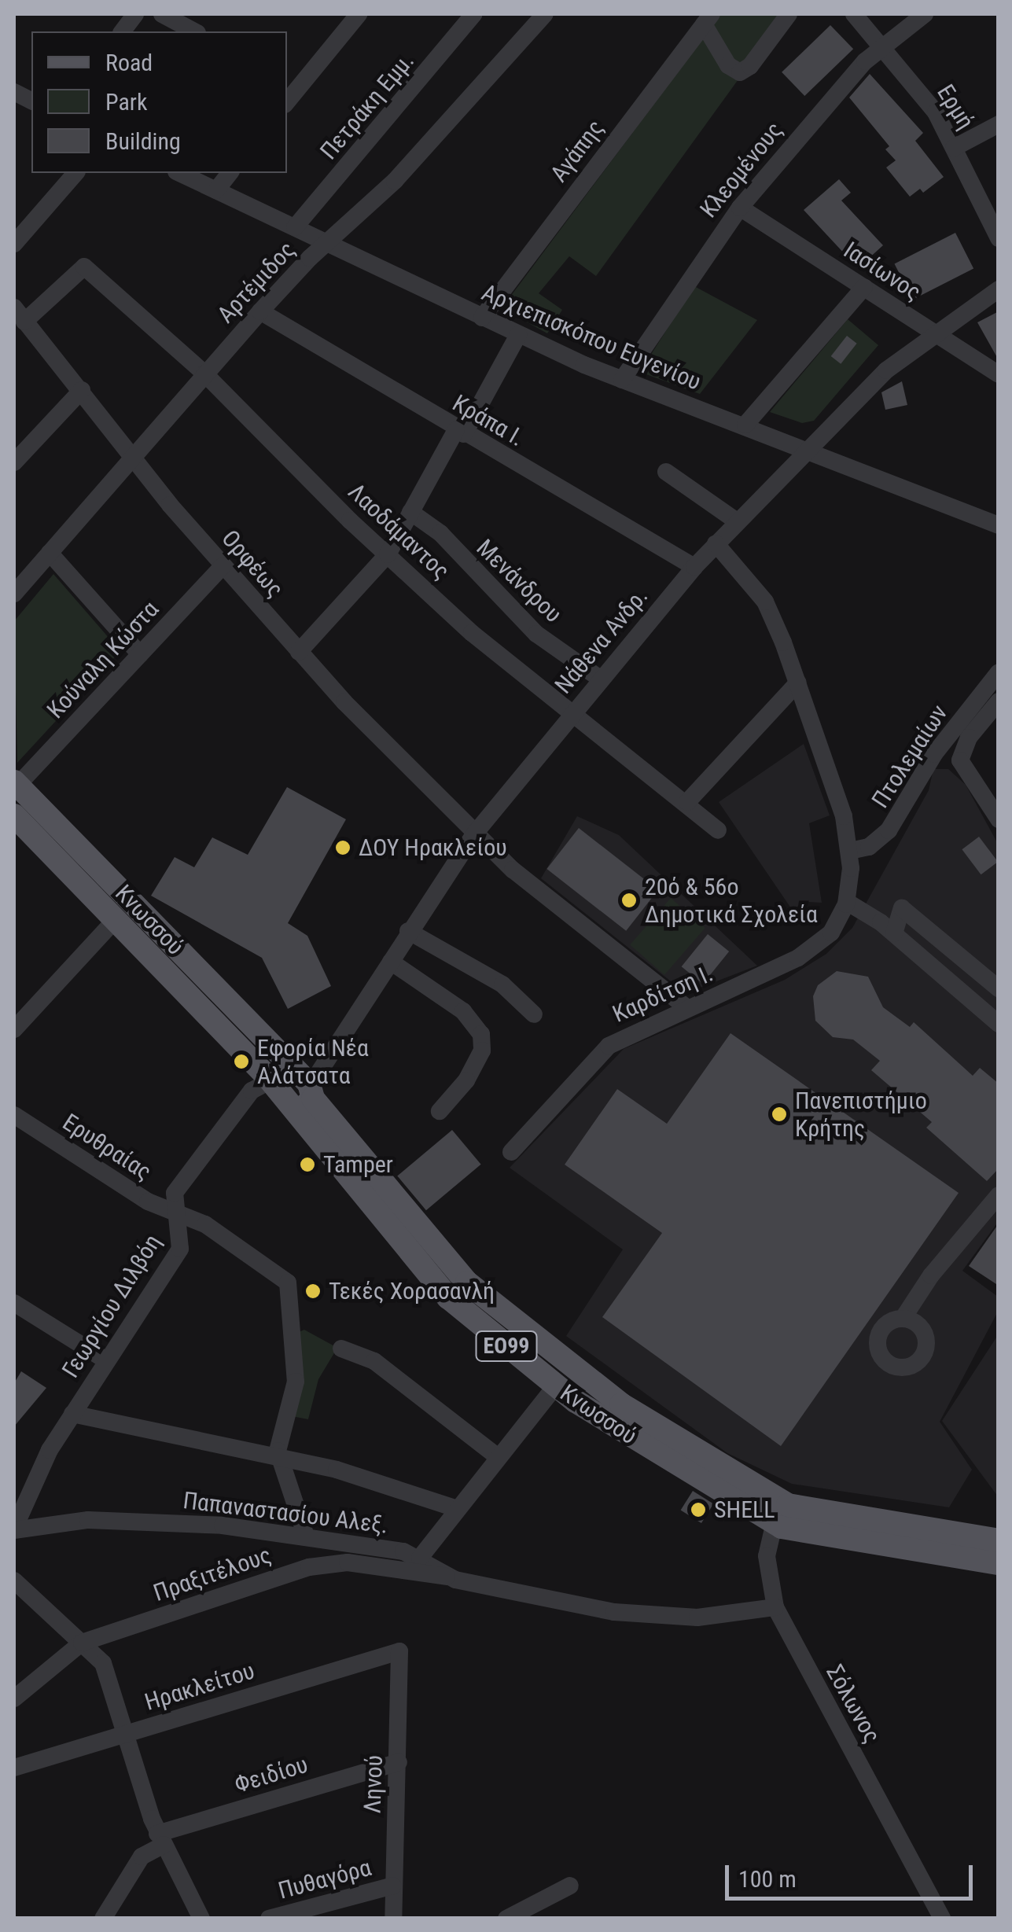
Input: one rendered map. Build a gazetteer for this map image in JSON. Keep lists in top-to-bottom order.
{
  "streets": {
    "main road": ["Κνωσσού", "ΕΟ99"],
    "street": [
      "Πετράκη Εμμ.",
      "Ερμή",
      "Αγάπης",
      "Κλεομένους",
      "Ιασίωνος",
      "Αρτέμιδος",
      "Αρχιεπισκόπου Ευγενίου",
      "Κράπα Ι.",
      "Λαοδάμαντος",
      "Ορφέως",
      "Μενάνδρου",
      "Νάθενα Ανδρ.",
      "Κούναλη Κώστα",
      "Πτολεμαίων",
      "Καρδίτση Ι.",
      "Ερυθραίας",
      "Γεωργίου Διλβόη",
      "Παπαναστασίου Αλεξ.",
      "Πραξιτέλους",
      "Ηρακλείτου",
      "Σόλωνος",
      "Φειδίου",
      "Ληνού",
      "Πυθαγόρα"
    ]
  },
  "crossings": [
    ["Πετράκη Εμμ.", "Αρχιεπισκόπου Ευγενίου"],
    ["Ερμή", "Κλεομένους"],
    ["Αγάπης", "Αρχιεπισκόπου Ευγενίου"],
    ["Κλεομένους", "Ιασίωνος"],
    ["Κλεομένους", "Αρχιεπισκόπου Ευγενίου"],
    ["Ιασίωνος", "Νάθενα Ανδρ."],
    ["Αρτέμιδος", "Αρχιεπισκόπου Ευγενίου"],
    ["Αρτέμιδος", "Κράπα Ι."],
    ["Αρτέμιδος", "Λαοδάμαντος"],
    ["Αρτέμιδος", "Ορφέως"],
    ["Αρχιεπισκόπου Ευγενίου", "Νάθενα Ανδρ."],
    ["Κράπα Ι.", "Νάθενα Ανδρ."],
    ["Λαοδάμαντος", "Ορφέως"],
    ["Λαοδάμαντος", "Νάθενα Ανδρ."],
    ["Ορφέως", "Νάθενα Ανδρ."],
    ["Ορφέως", "Κούναλη Κώστα"],
    ["Ορφέως", "Καρδίτση Ι."],
    ["Μενάνδρου", "Νάθενα Ανδρ."],
    ["Νάθενα Ανδρ.", "Κνωσσού"],
    ["Νάθενα Ανδρ.", "Καρδίτση Ι."],
    ["Νάθενα Ανδρ.", "ΕΟ99"],
    ["Κούναλη Κώστα", "Κνωσσού"],
    ["Πτολεμαίων", "Καρδίτση Ι."],
    ["Κνωσσού", "Γεωργίου Διλβόη"],
    ["Κνωσσού", "ΕΟ99"],
    ["Κνωσσού", "Σόλωνος"],
    ["Ερυθραίας", "Γεωργίου Διλβόη"],
    ["Γεωργίου Διλβόη", "ΕΟ99"],
    ["Γεωργίου Διλβόη", "Παπαναστασίου Αλεξ."],
    ["Παπαναστασίου Αλεξ.", "Πραξιτέλους"],
    ["Παπαναστασίου Αλεξ.", "Σόλωνος"],
    ["Ηρακλείτου", "Ληνού"],
    ["Φειδίου", "Ληνού"],
    ["Ληνού", "Πυθαγόρα"]
  ],
  "places": [
    "ΔΟΥ Ηρακλείου",
    "20ό & 56ο Δημοτικά Σχολεία",
    "Εφορία Νέα Αλάτσατα",
    "Πανεπιστήμιο Κρήτης",
    "Tamper",
    "Τεκές Χορασανλή",
    "SHELL"
  ],
  "legend": ["Road", "Park", "Building"],
  "scale_bar": "100 m"
}
